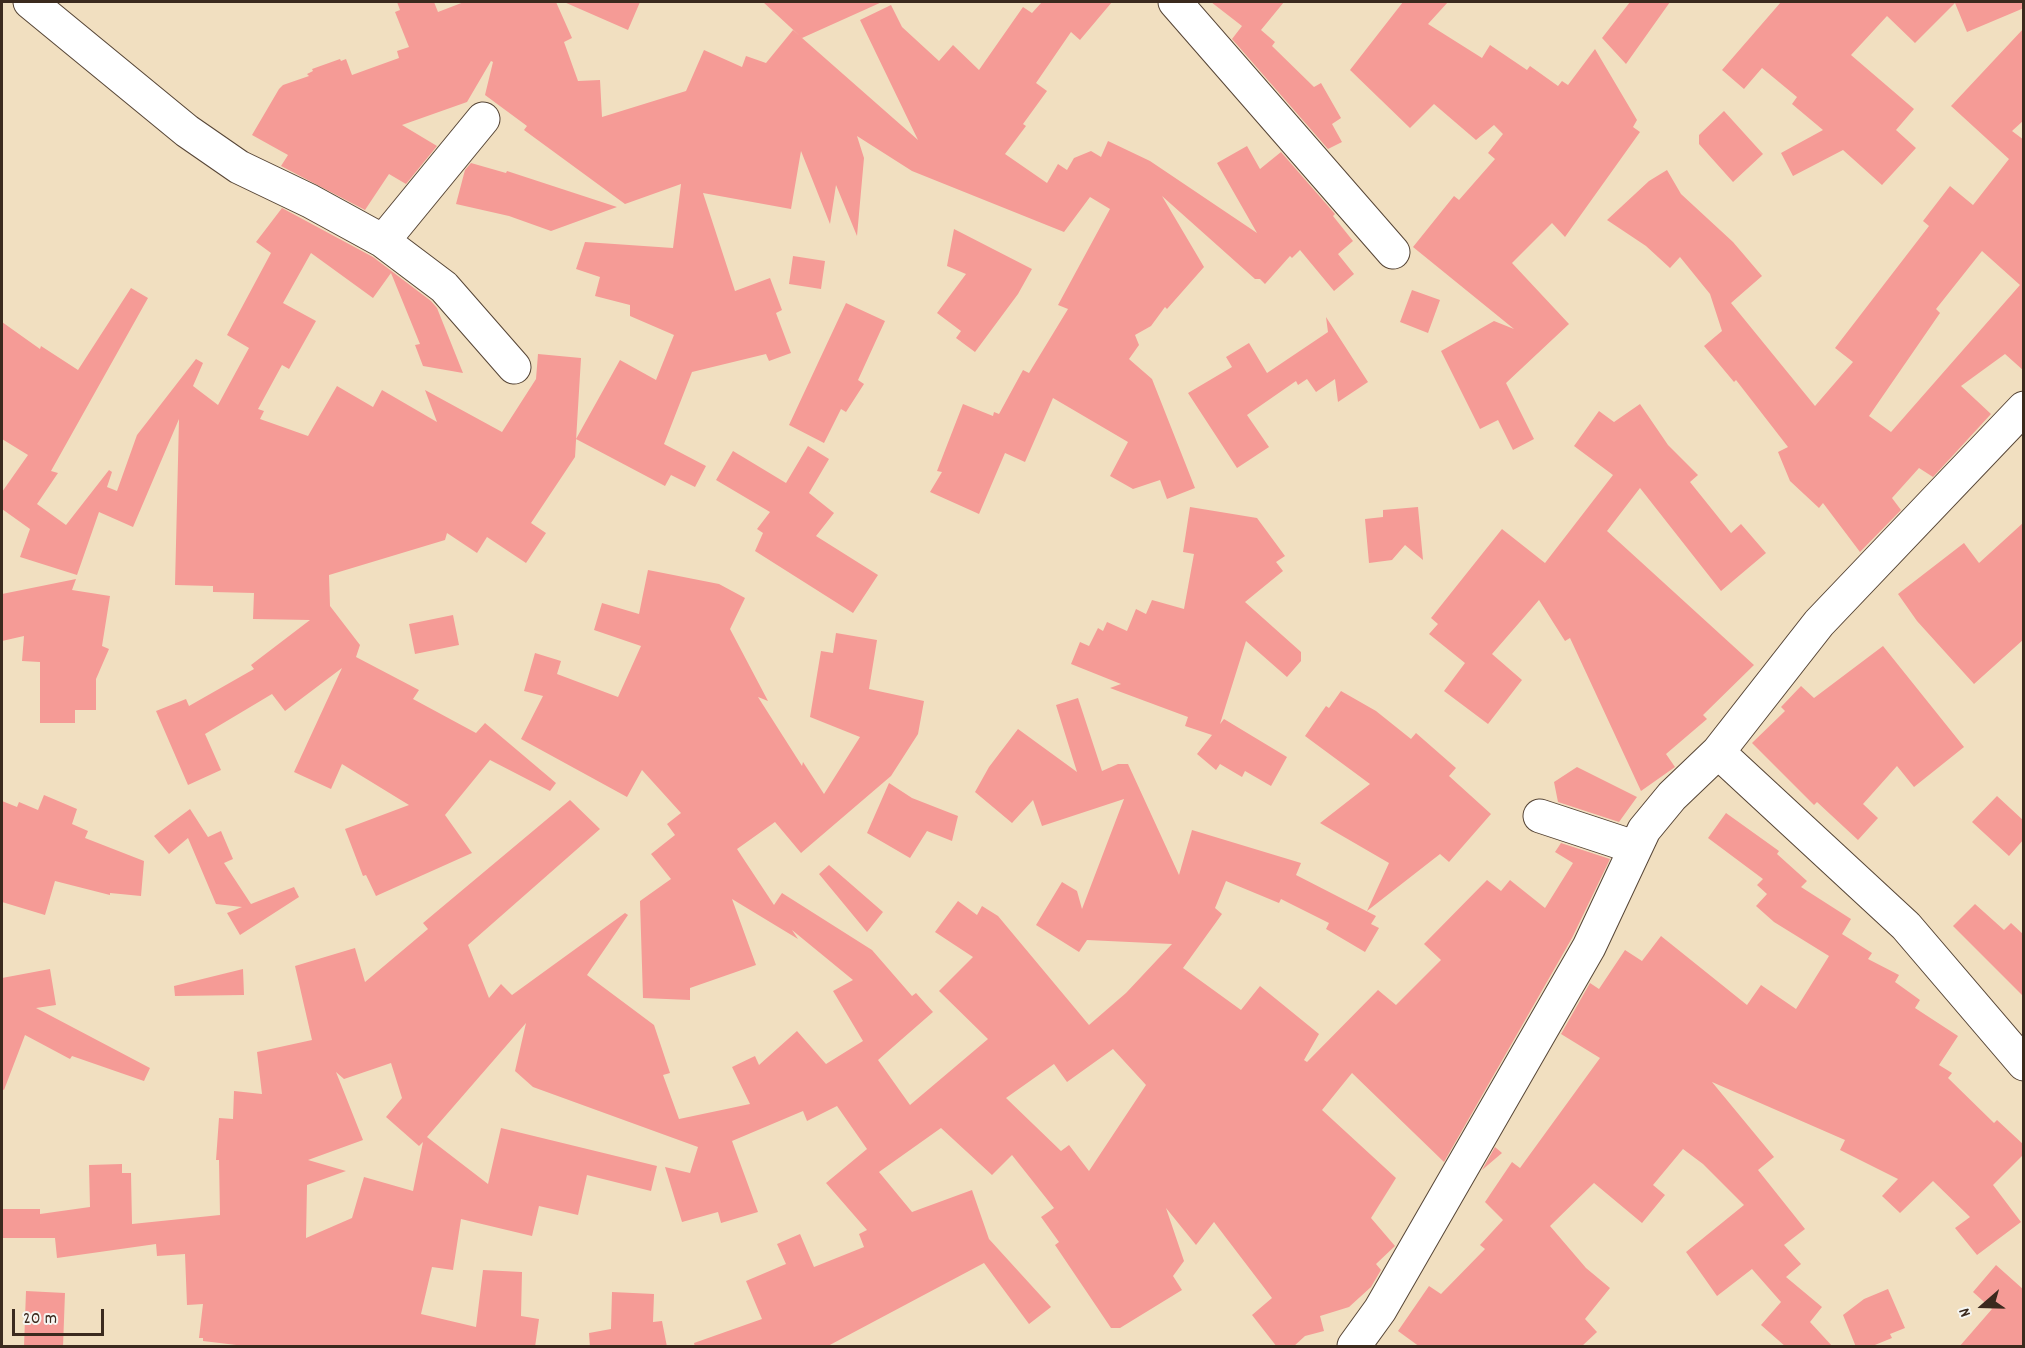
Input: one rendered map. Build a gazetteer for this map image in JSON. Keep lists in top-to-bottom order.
{
  "scale_bar": "20 m",
  "north": "left"
}
